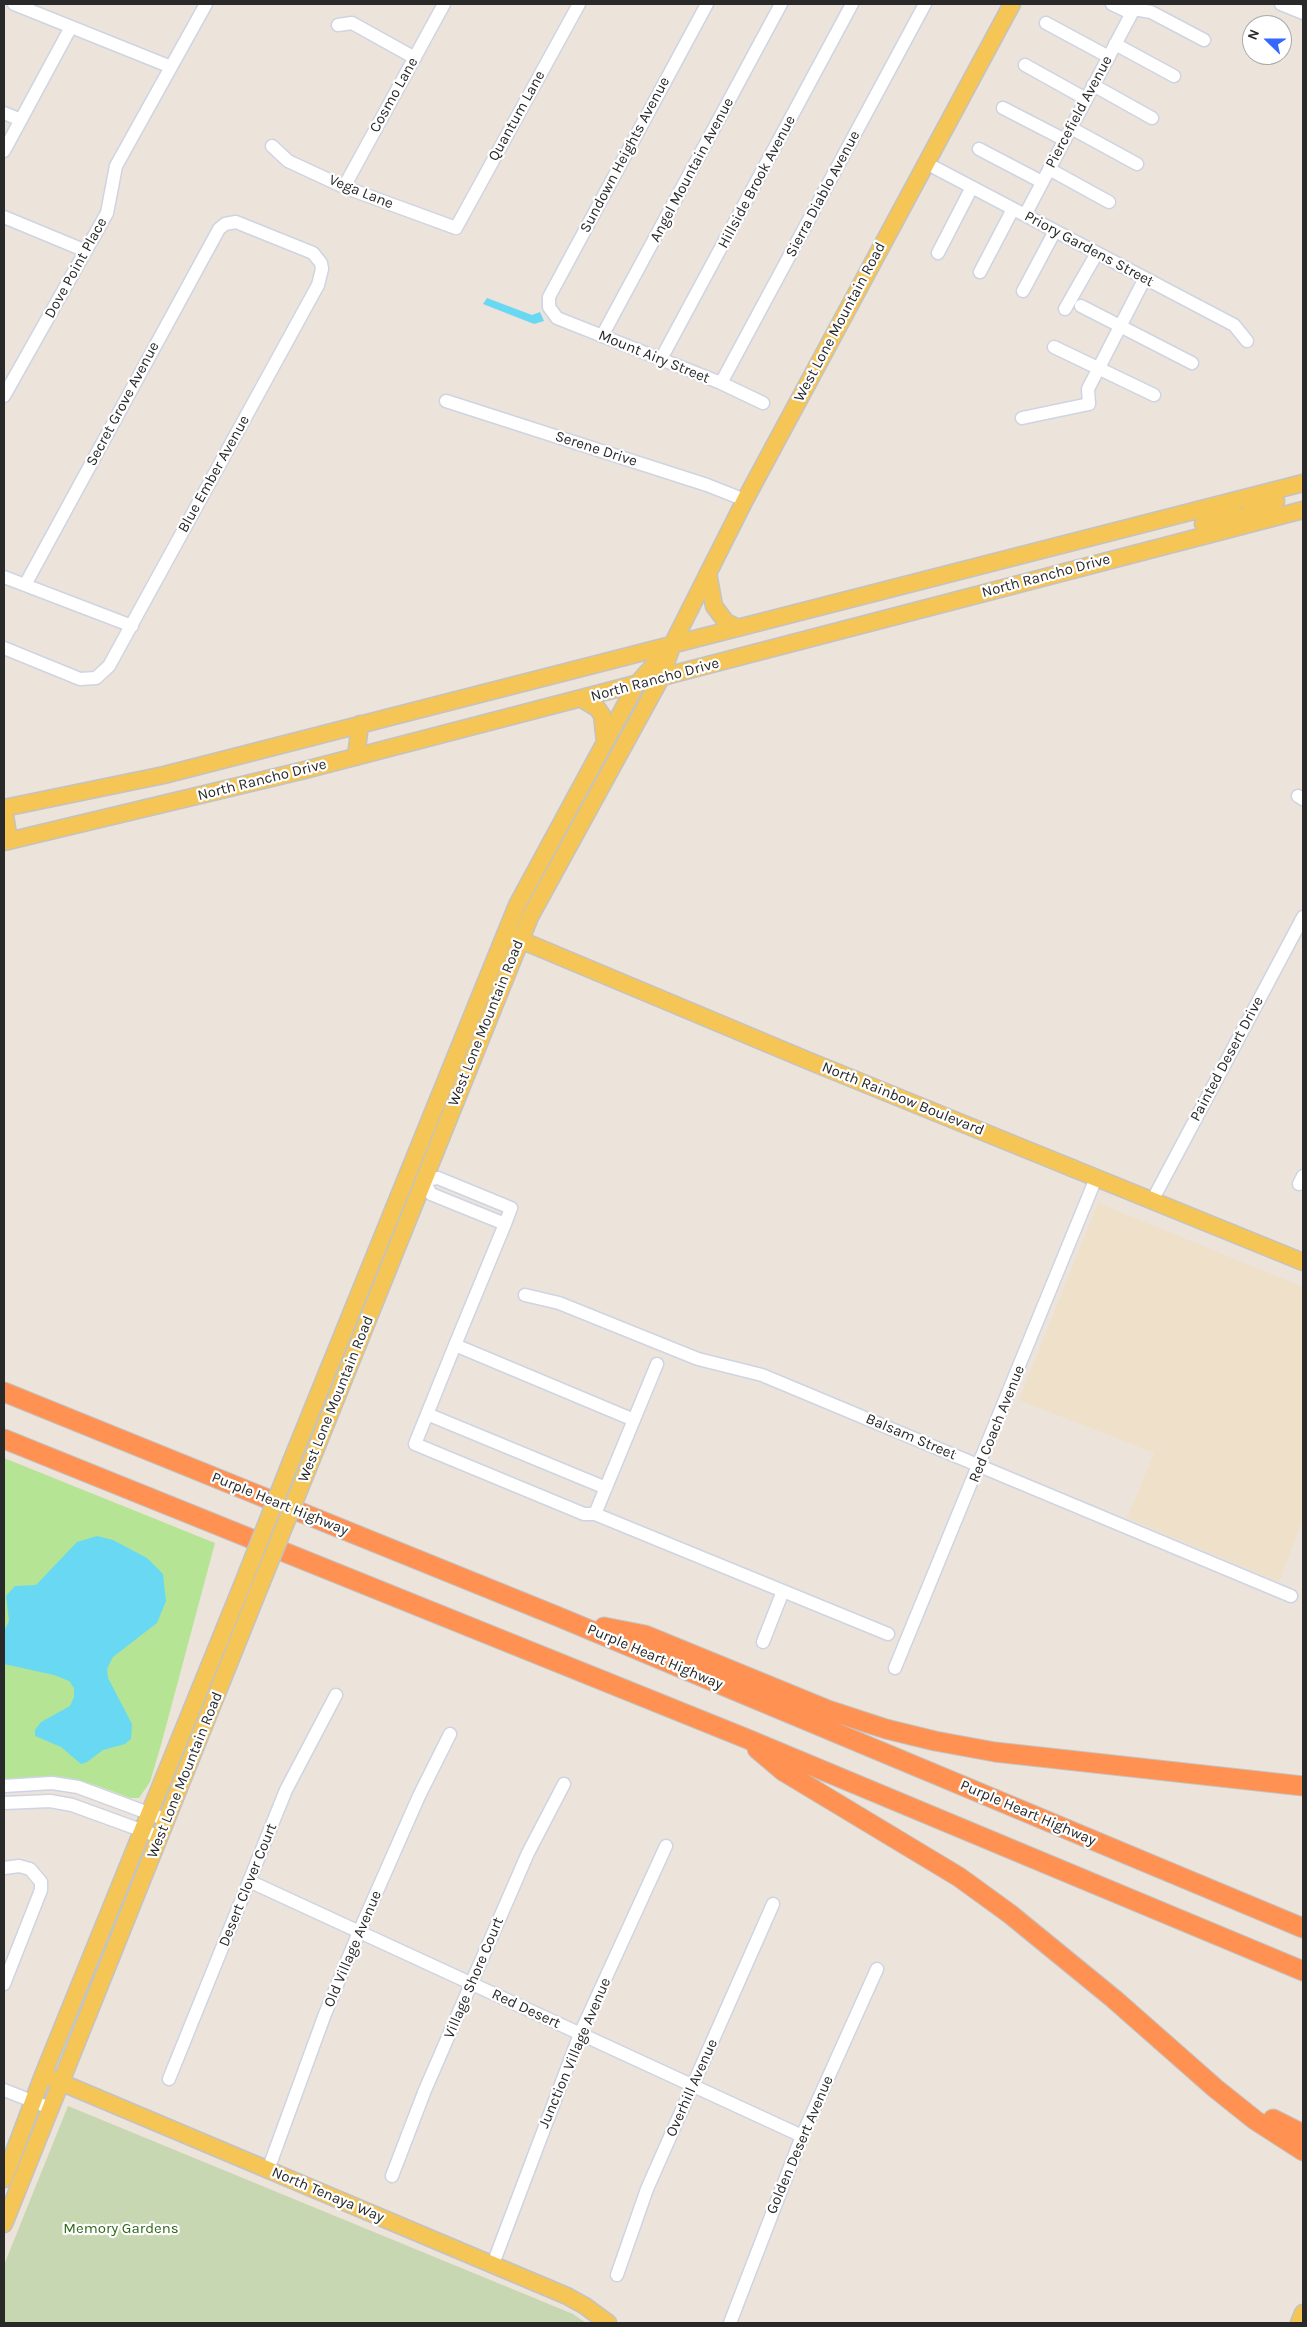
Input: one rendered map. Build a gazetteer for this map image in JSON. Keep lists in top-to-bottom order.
{
  "streets": {
    "highway": ["Purple Heart Highway"],
    "main road": [
      "West Lone Mountain Road",
      "North Rancho Drive",
      "North Rainbow Boulevard",
      "North Tenaya Way"
    ],
    "street": [
      "Cosmo Lane",
      "Piercefield Avenue",
      "Quantum Lane",
      "Sundown Heights Avenue",
      "Angel Mountain Avenue",
      "Hillside Brook Avenue",
      "Vega Lane",
      "Sierra Diablo Avenue",
      "Priory Gardens Street",
      "Dove Point Place",
      "Mount Airy Street",
      "Secret Grove Avenue",
      "Serene Drive",
      "Blue Ember Avenue",
      "Painted Desert Drive",
      "Red Coach Avenue",
      "Balsam Street",
      "Desert Clover Court",
      "Old Village Avenue",
      "Village Shore Court",
      "Red Desert",
      "Junction Village Avenue",
      "Overhill Avenue",
      "Golden Desert Avenue"
    ]
  },
  "crossings": [
    ["Cosmo Lane", "Vega Lane"],
    ["Piercefield Avenue", "Priory Gardens Street"],
    ["Quantum Lane", "Vega Lane"],
    ["Sundown Heights Avenue", "Mount Airy Street"],
    ["Angel Mountain Avenue", "Mount Airy Street"],
    ["Hillside Brook Avenue", "Mount Airy Street"],
    ["Sierra Diablo Avenue", "Mount Airy Street"],
    ["Priory Gardens Street", "West Lone Mountain Road"],
    ["West Lone Mountain Road", "Serene Drive"],
    ["West Lone Mountain Road", "North Rancho Drive"],
    ["West Lone Mountain Road", "North Rainbow Boulevard"],
    ["West Lone Mountain Road", "North Tenaya Way"],
    ["Secret Grove Avenue", "Blue Ember Avenue"],
    ["Painted Desert Drive", "North Rainbow Boulevard"],
    ["North Rainbow Boulevard", "Red Coach Avenue"],
    ["Red Coach Avenue", "Balsam Street"],
    ["Desert Clover Court", "Red Desert"],
    ["Old Village Avenue", "Red Desert"],
    ["Old Village Avenue", "North Tenaya Way"],
    ["Village Shore Court", "Red Desert"],
    ["Red Desert", "Junction Village Avenue"],
    ["Red Desert", "Overhill Avenue"],
    ["Red Desert", "Golden Desert Avenue"],
    ["Junction Village Avenue", "North Tenaya Way"]
  ],
  "parks": ["Memory Gardens"],
  "north": "left"
}
